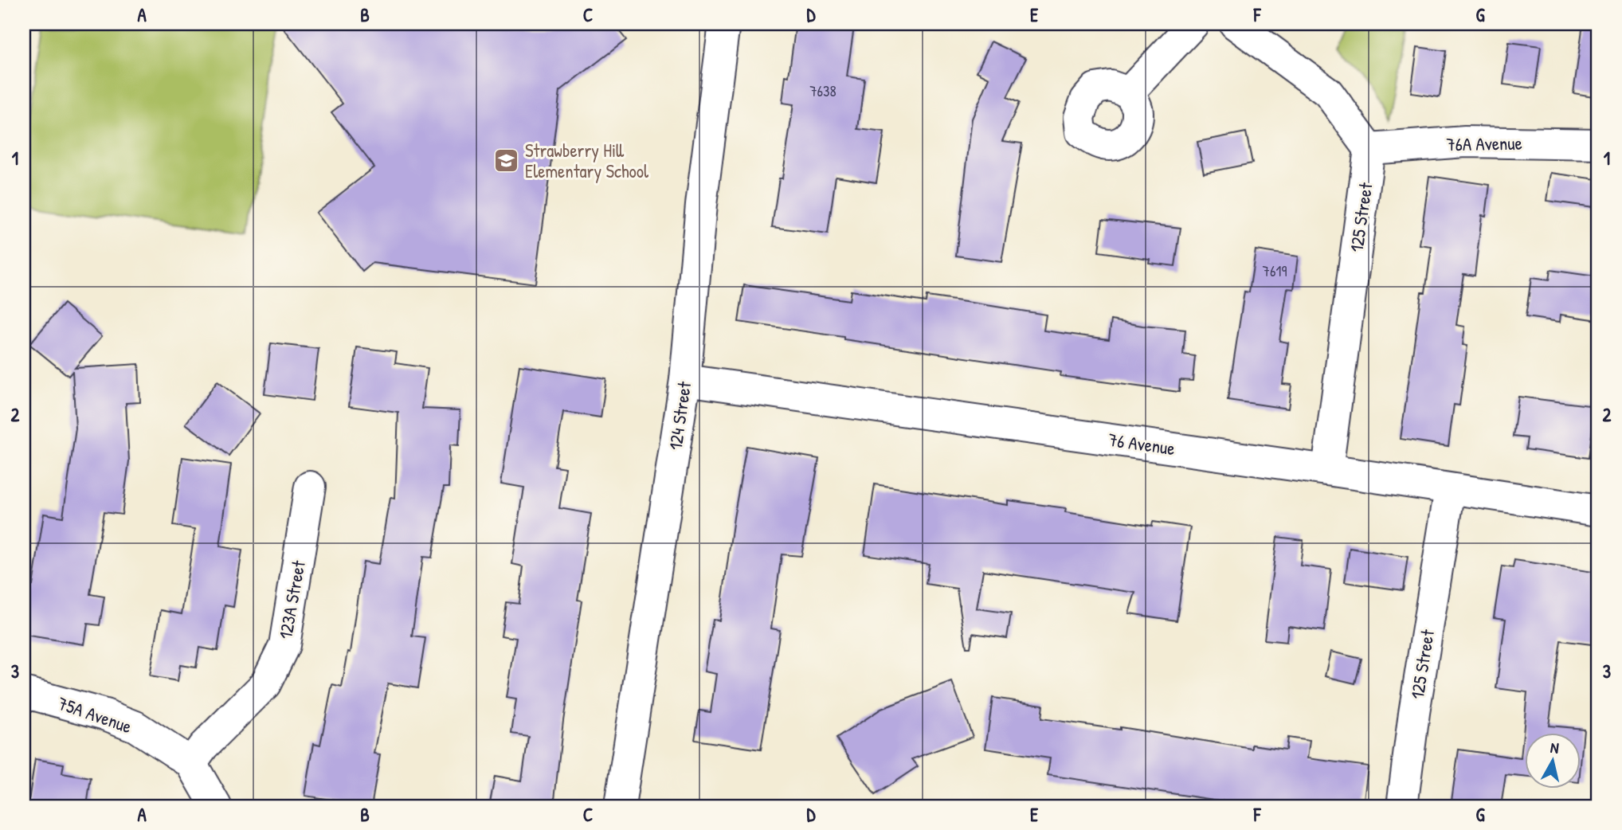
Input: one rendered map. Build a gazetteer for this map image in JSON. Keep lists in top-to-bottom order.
{
  "streets": {
    "street": [
      "76A Avenue",
      "125 Street",
      "124 Street",
      "76 Avenue",
      "123A Street",
      "75A Avenue"
    ]
  },
  "crossings": [
    ["76A Avenue", "125 Street"],
    ["125 Street", "76 Avenue"],
    ["124 Street", "76 Avenue"],
    ["123A Street", "75A Avenue"]
  ],
  "places": {
    "school or university": ["Strawberry Hill Elementary School"]
  },
  "house_numbers": ["7638", "7619"],
  "north": "top",
  "grid": {
    "columns": [
      "A",
      "B",
      "C",
      "D",
      "E",
      "F",
      "G"
    ],
    "rows": ["1", "2", "3"]
  }
}
